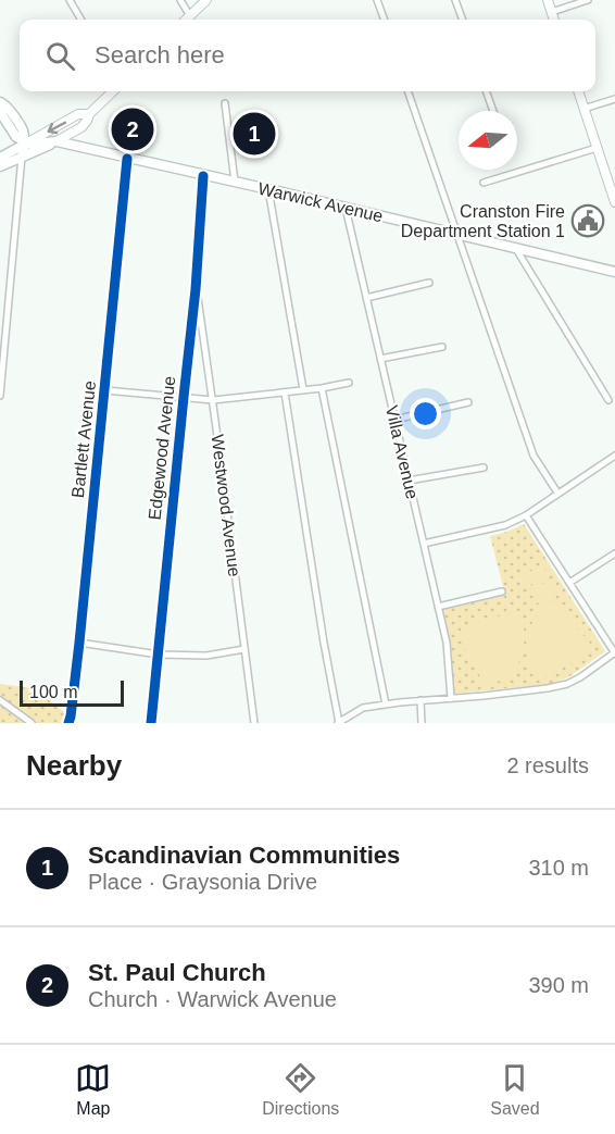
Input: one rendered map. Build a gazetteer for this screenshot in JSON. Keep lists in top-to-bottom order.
{
  "streets": {
    "main road": ["Warwick Avenue"],
    "street": [
      "Bartlett Avenue",
      "Edgewood Avenue",
      "Villa Avenue",
      "Westwood Avenue"
    ]
  },
  "crossings": [
    ["Warwick Avenue", "Bartlett Avenue"],
    ["Warwick Avenue", "Edgewood Avenue"],
    ["Warwick Avenue", "Villa Avenue"],
    ["Edgewood Avenue", "Westwood Avenue"]
  ],
  "places": {
    "public building": ["Cranston Fire Department Station 1"]
  },
  "scale_bar": "100 m",
  "north": "left",
  "page": {
    "search": "Search here",
    "pins": ["2", "1"],
    "scale": "100 m",
    "heading": ["Nearby", "2 results"],
    "list": [
      {
        "mark": "1",
        "name": "Scandinavian Communities",
        "note": "Place · Graysonia Drive",
        "value": "310 m"
      },
      {
        "mark": "2",
        "name": "St. Paul Church",
        "note": "Church · Warwick Avenue",
        "value": "390 m"
      }
    ],
    "nav": ["Map", "Directions", "Saved"]
  }
}
